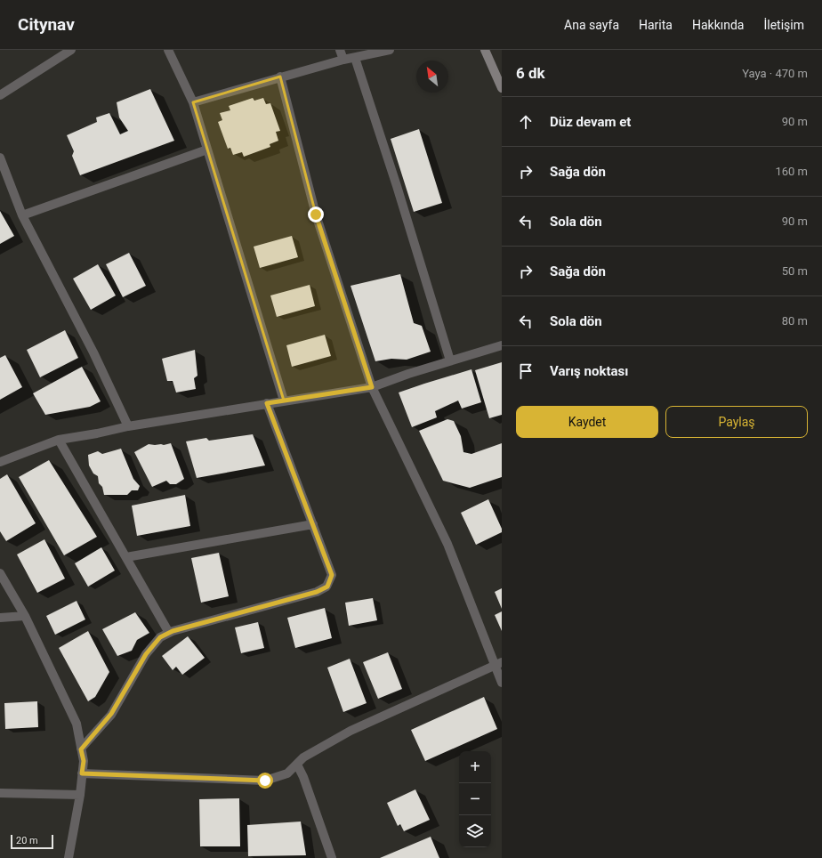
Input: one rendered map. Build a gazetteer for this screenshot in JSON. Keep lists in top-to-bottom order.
{
  "scale_bar": "20 m",
  "north": "top left",
  "page": {
    "header": "Citynav",
    "nav": [
      "Ana sayfa",
      "Harita",
      "Hakkında",
      "İletişim"
    ],
    "heading": ["6 dk", "Yaya · 470 m"],
    "list": [
      ["Düz devam et", "90 m"],
      ["Sağa dön", "160 m"],
      ["Sola dön", "90 m"],
      ["Sağa dön", "50 m"],
      ["Sola dön", "80 m"],
      "Varış noktası"
    ],
    "buttons": ["Kaydet", "Paylaş"],
    "map_buttons": ["+", "−"],
    "scale": "20 m"
  }
}
